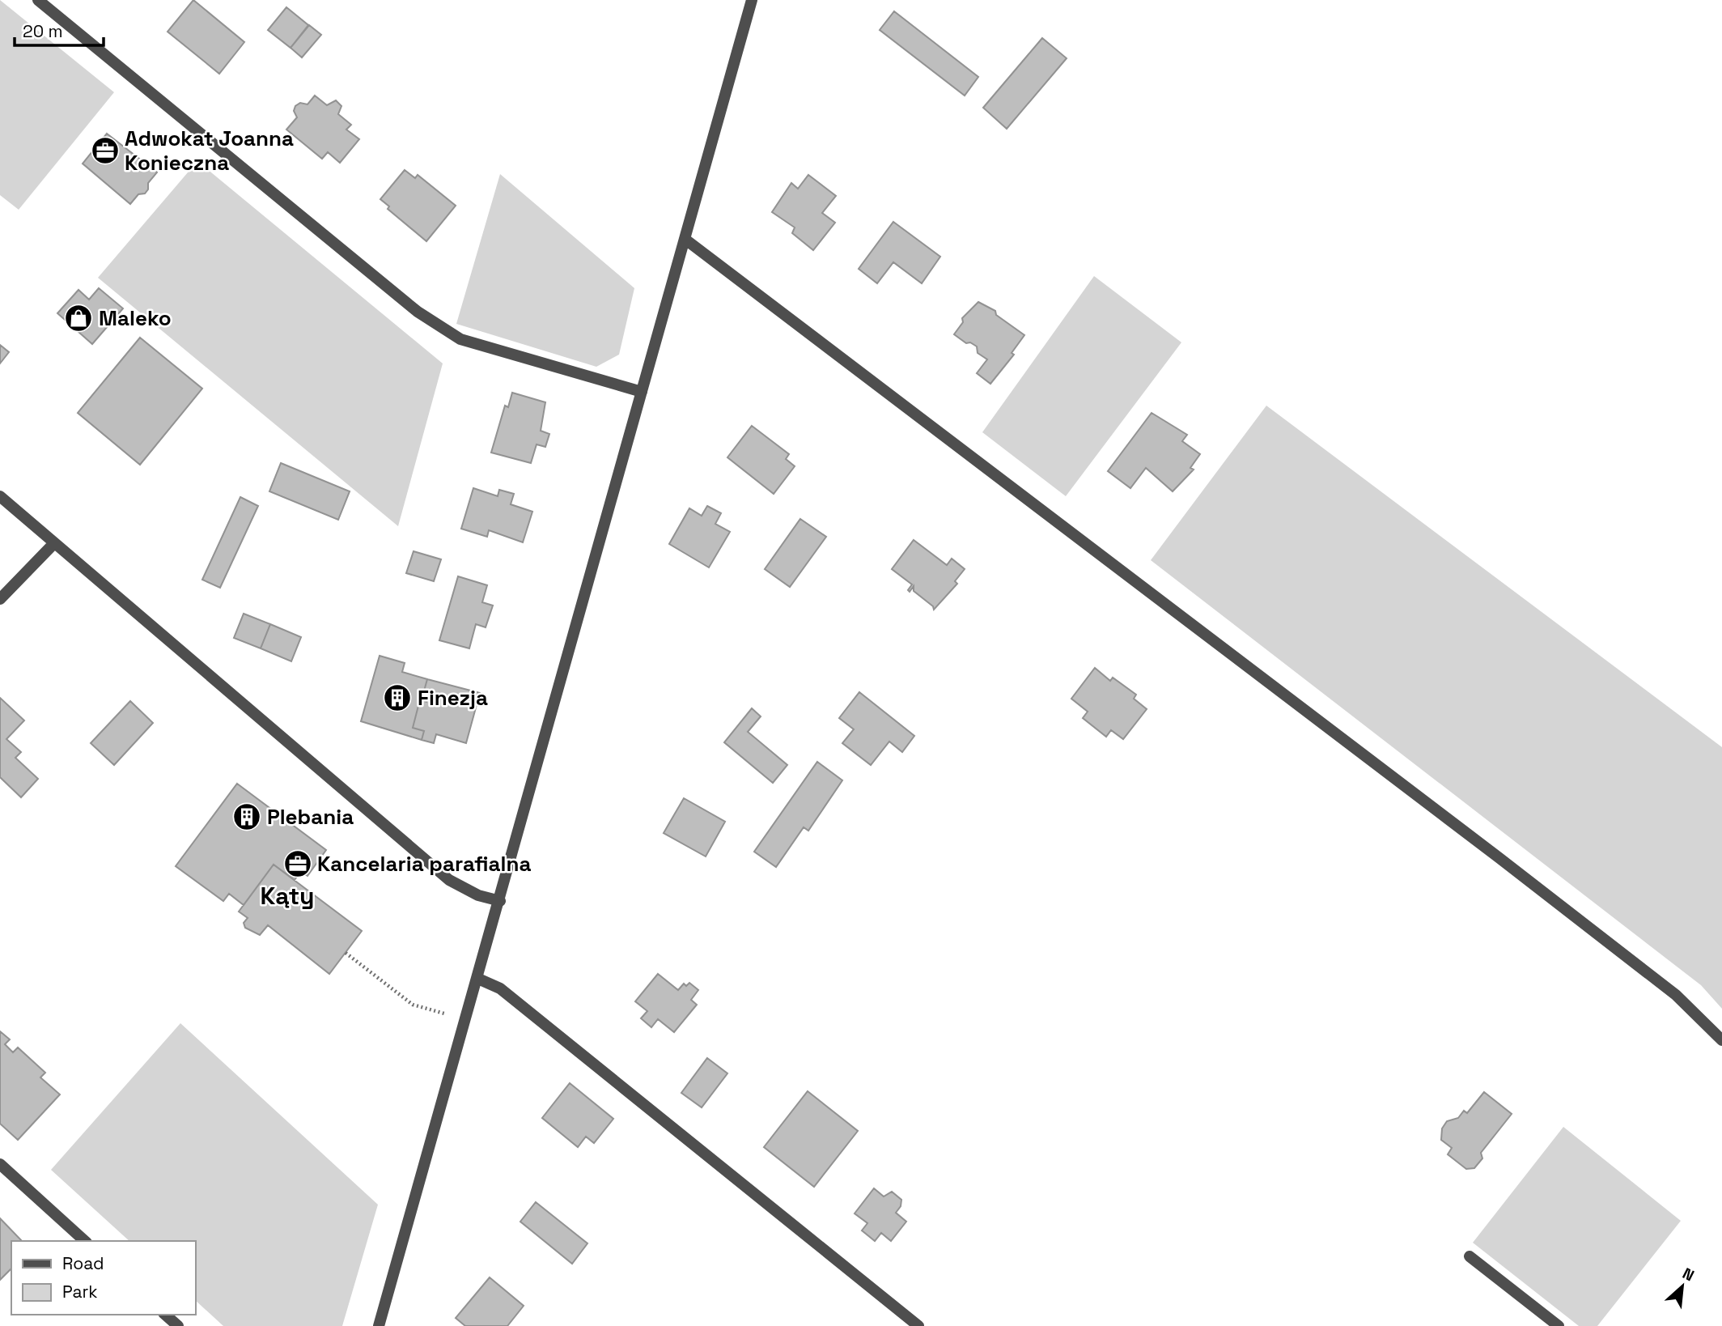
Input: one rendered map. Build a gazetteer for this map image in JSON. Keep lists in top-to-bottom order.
{
  "districts": ["Kąty"],
  "places": {
    "office": ["Adwokat Joanna Konieczna", "Kancelaria parafialna"],
    "shop": ["Maleko"],
    "building": ["Finezja", "Plebania"]
  },
  "legend": ["Road", "Park"],
  "scale_bar": "20 m",
  "north": "top right"
}
